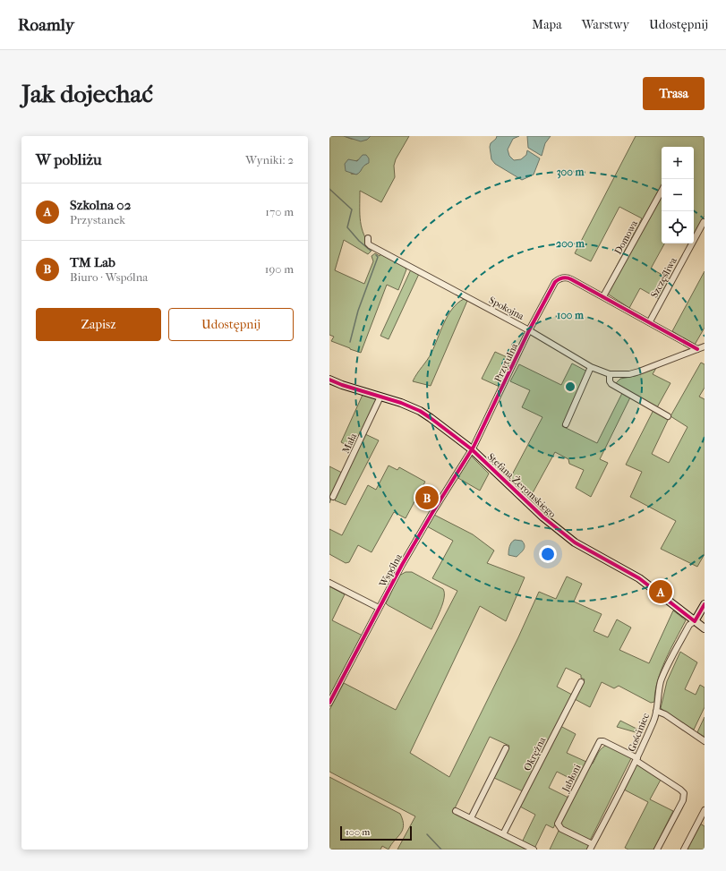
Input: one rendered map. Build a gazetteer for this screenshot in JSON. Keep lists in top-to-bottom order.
{
  "streets": {
    "street": [
      "Domowa",
      "Szczęśliwa",
      "Spokojna",
      "Przytulna",
      "Mała",
      "Stefana Żeromskiego",
      "Wspólna",
      "Gościniec",
      "Okrężna",
      "Jabłoni"
    ]
  },
  "crossings": [
    ["Domowa", "Przytulna"],
    ["Spokojna", "Przytulna"],
    ["Przytulna", "Stefana Żeromskiego"],
    ["Przytulna", "Wspólna"],
    ["Mała", "Stefana Żeromskiego"],
    ["Stefana Żeromskiego", "Wspólna"],
    ["Stefana Żeromskiego", "Gościniec"],
    ["Gościniec", "Jabłoni"]
  ],
  "scale_bar": "100 m",
  "page": {
    "header": "Roamly",
    "nav": ["Mapa", "Warstwy", "Udostępnij"],
    "buttons": [
      "Trasa",
      ["Zapisz", "Udostępnij"]
    ],
    "title": "Jak dojechać",
    "heading": ["W pobliżu", "Wyniki: 2"],
    "map_buttons": ["+", "−"],
    "list": [
      {
        "mark": "A",
        "name": "Szkolna 02",
        "note": "Przystanek",
        "value": "170 m"
      },
      {
        "mark": "B",
        "name": "TM Lab",
        "note": "Biuro · Wspólna",
        "value": "190 m"
      }
    ],
    "pins": ["B", "A"],
    "scale": "100 m"
  },
  "rings": ["300 m", "200 m", "100 m"]
}
